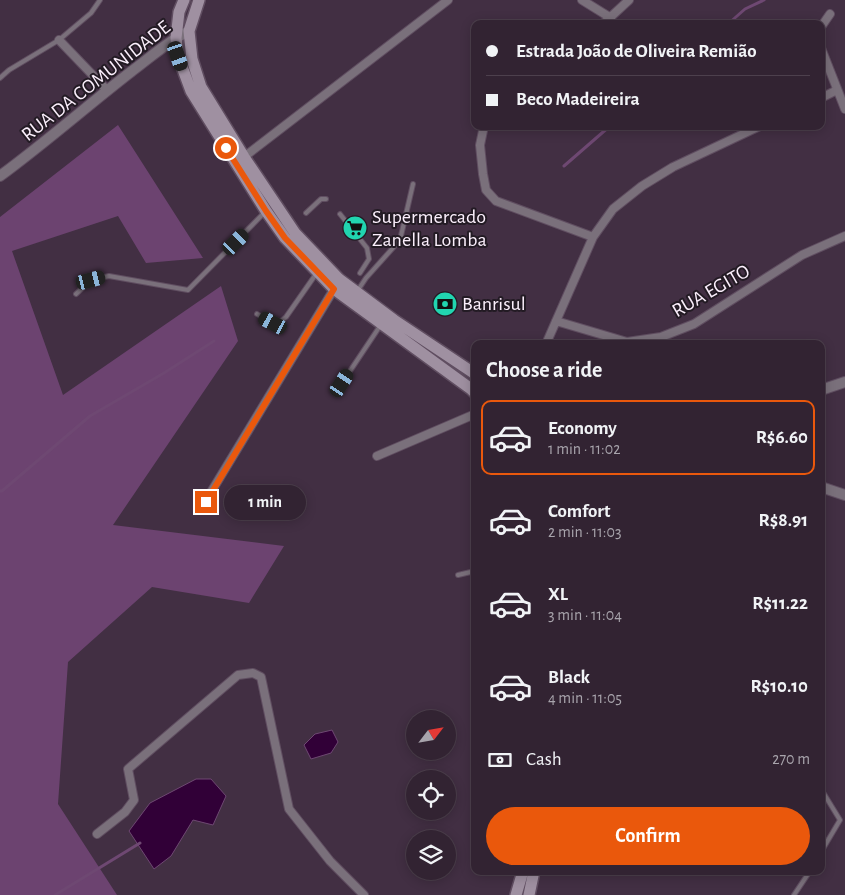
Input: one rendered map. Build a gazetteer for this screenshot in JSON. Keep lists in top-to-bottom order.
{
  "streets": {
    "street": ["RUA DA COMUNIDADE", "RUA EGITO"]
  },
  "places": {
    "supermarket": ["Supermercado Zanella Lomba"],
    "bank": ["Banrisul"]
  },
  "north": "top right",
  "page": {
    "banner": ["Estrada João de Oliveira Remião", "Beco Madeireira"],
    "heading": "Choose a ride",
    "list": [
      {
        "name": "Economy",
        "note": "1 min · 11:02",
        "value": "R$6.60"
      },
      {
        "name": "Comfort",
        "note": "2 min · 11:03",
        "value": "R$8.91"
      },
      {
        "name": "XL",
        "note": "3 min · 11:04",
        "value": "R$11.22"
      },
      {
        "name": "Black",
        "note": "4 min · 11:05",
        "value": "R$10.10"
      }
    ],
    "bubble": "1 min",
    "pay": ["Cash", "270 m"],
    "buttons": "Confirm"
  }
}
